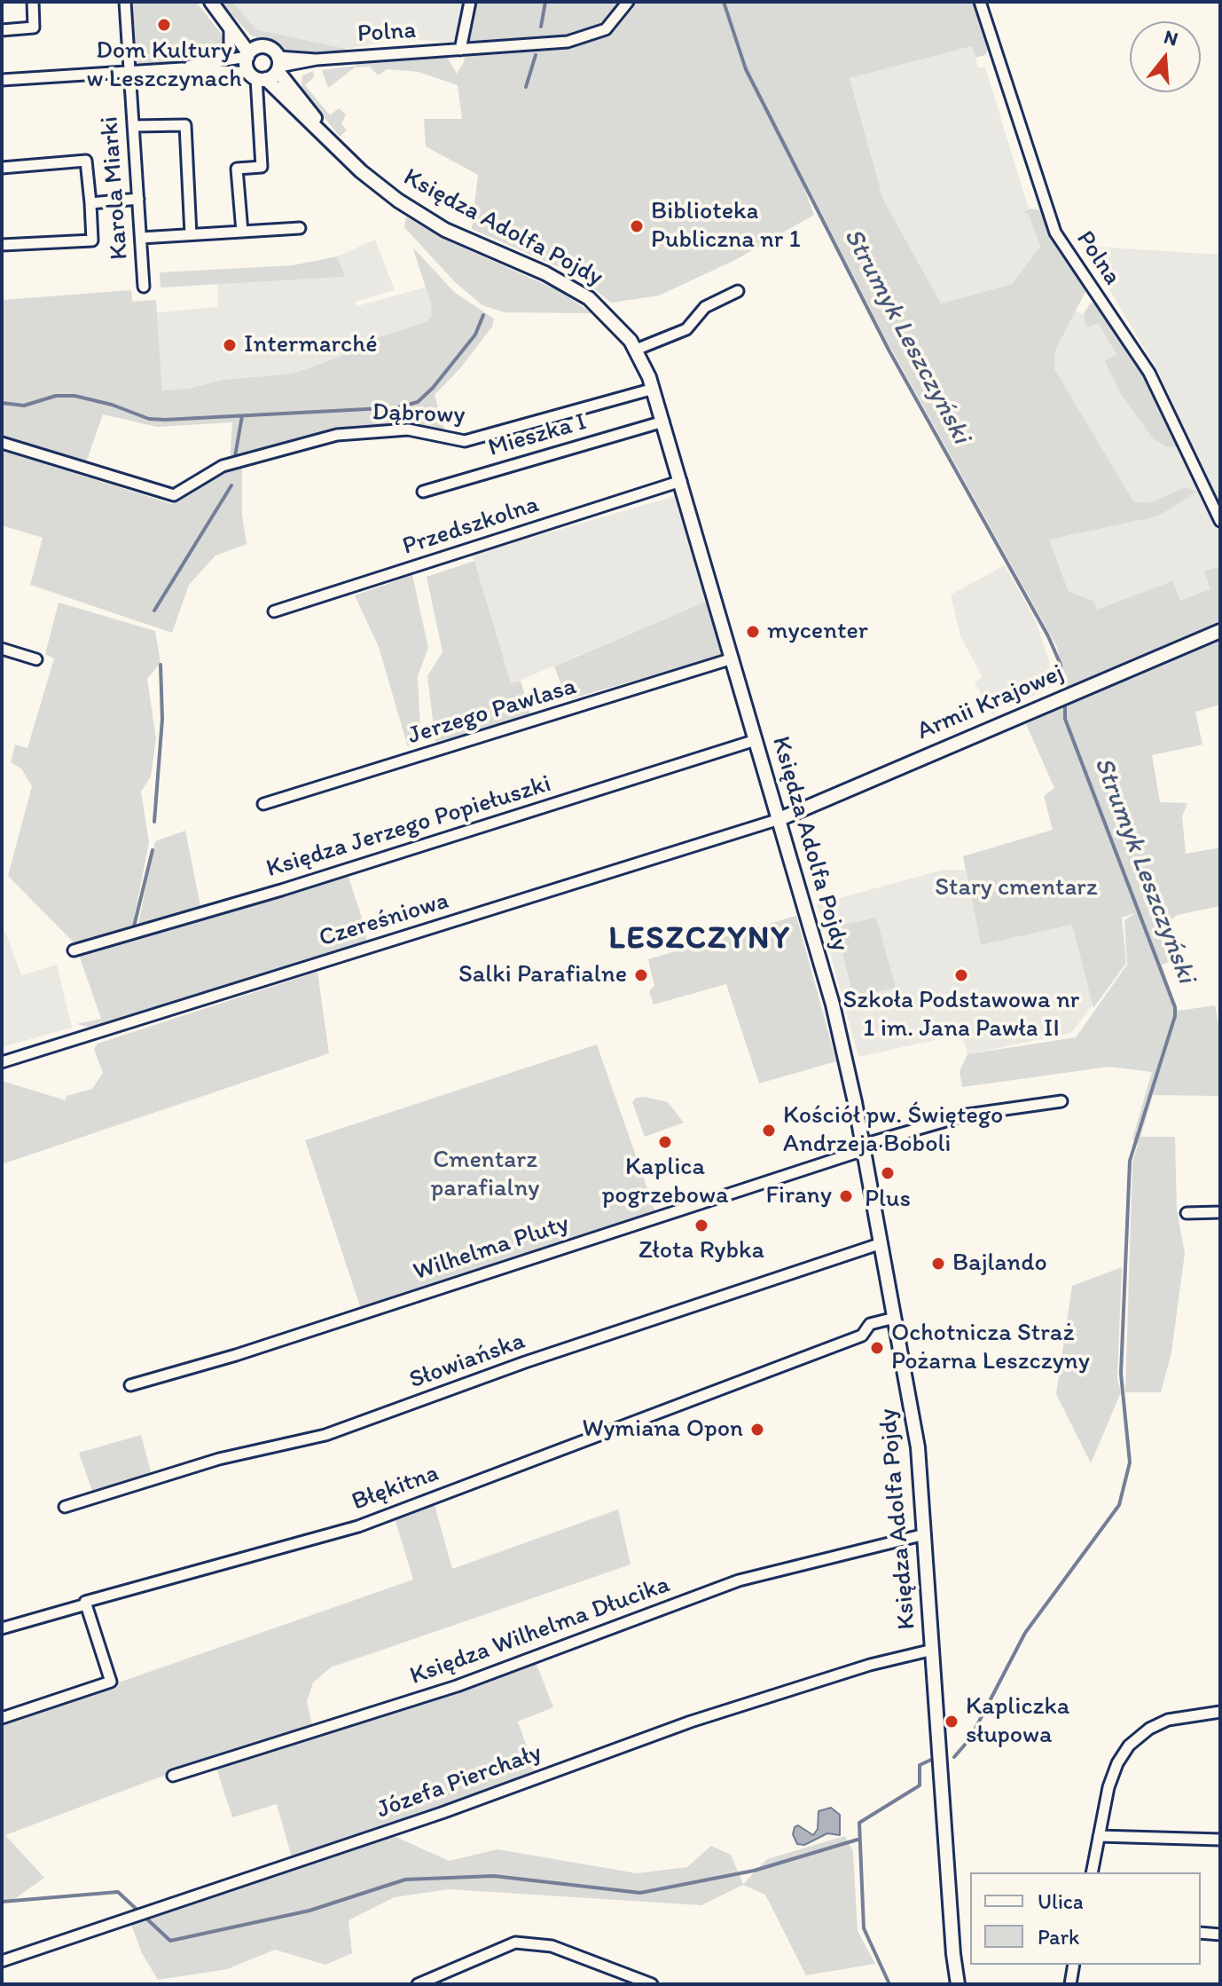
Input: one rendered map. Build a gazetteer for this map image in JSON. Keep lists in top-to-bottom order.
{
  "streets": {
    "street": [
      "Polna",
      "Karola Miarki",
      "Księdza Adolfa Pojdy",
      "Dąbrowy",
      "Mieszka I",
      "Przedszkolna",
      "Armii Krajowej",
      "Jerzego Pawlasa",
      "Księdza Jerzego Popiełuszki",
      "Czereśniowa",
      "Wilhelma Pluty",
      "Słowiańska",
      "Błękitna",
      "Księdza Wilhelma Dłucika",
      "Józefa Pierchały"
    ]
  },
  "crossings": [
    ["Polna", "Księdza Adolfa Pojdy"],
    ["Księdza Adolfa Pojdy", "Dąbrowy"],
    ["Księdza Adolfa Pojdy", "Mieszka I"],
    ["Księdza Adolfa Pojdy", "Przedszkolna"],
    ["Księdza Adolfa Pojdy", "Armii Krajowej"],
    ["Księdza Adolfa Pojdy", "Jerzego Pawlasa"],
    ["Księdza Adolfa Pojdy", "Księdza Jerzego Popiełuszki"],
    ["Księdza Adolfa Pojdy", "Czereśniowa"],
    ["Księdza Adolfa Pojdy", "Wilhelma Pluty"],
    ["Księdza Adolfa Pojdy", "Słowiańska"],
    ["Księdza Adolfa Pojdy", "Błękitna"],
    ["Księdza Adolfa Pojdy", "Księdza Wilhelma Dłucika"],
    ["Księdza Adolfa Pojdy", "Józefa Pierchały"],
    ["Armii Krajowej", "Czereśniowa"]
  ],
  "districts": ["LESZCZYNY"],
  "water": ["Strumyk Leszczyński"],
  "parks": ["Stary cmentarz", "Cmentarz parafialny"],
  "places": [
    "Dom Kultury w Leszczynach",
    "Biblioteka Publiczna nr 1",
    "Intermarché",
    "mycenter",
    "Salki Parafialne",
    "Szkoła Podstawowa nr 1 im. Jana Pawła II",
    "Kościół pw. Świętego Andrzeja Boboli",
    "Kaplica pogrzebowa",
    "Plus",
    "Firany",
    "Złota Rybka",
    "Bajlando",
    "Ochotnicza Straż Pożarna Leszczyny",
    "Wymiana Opon",
    "Kapliczka słupowa"
  ],
  "legend": ["Ulica", "Park"],
  "north": "top"
}
